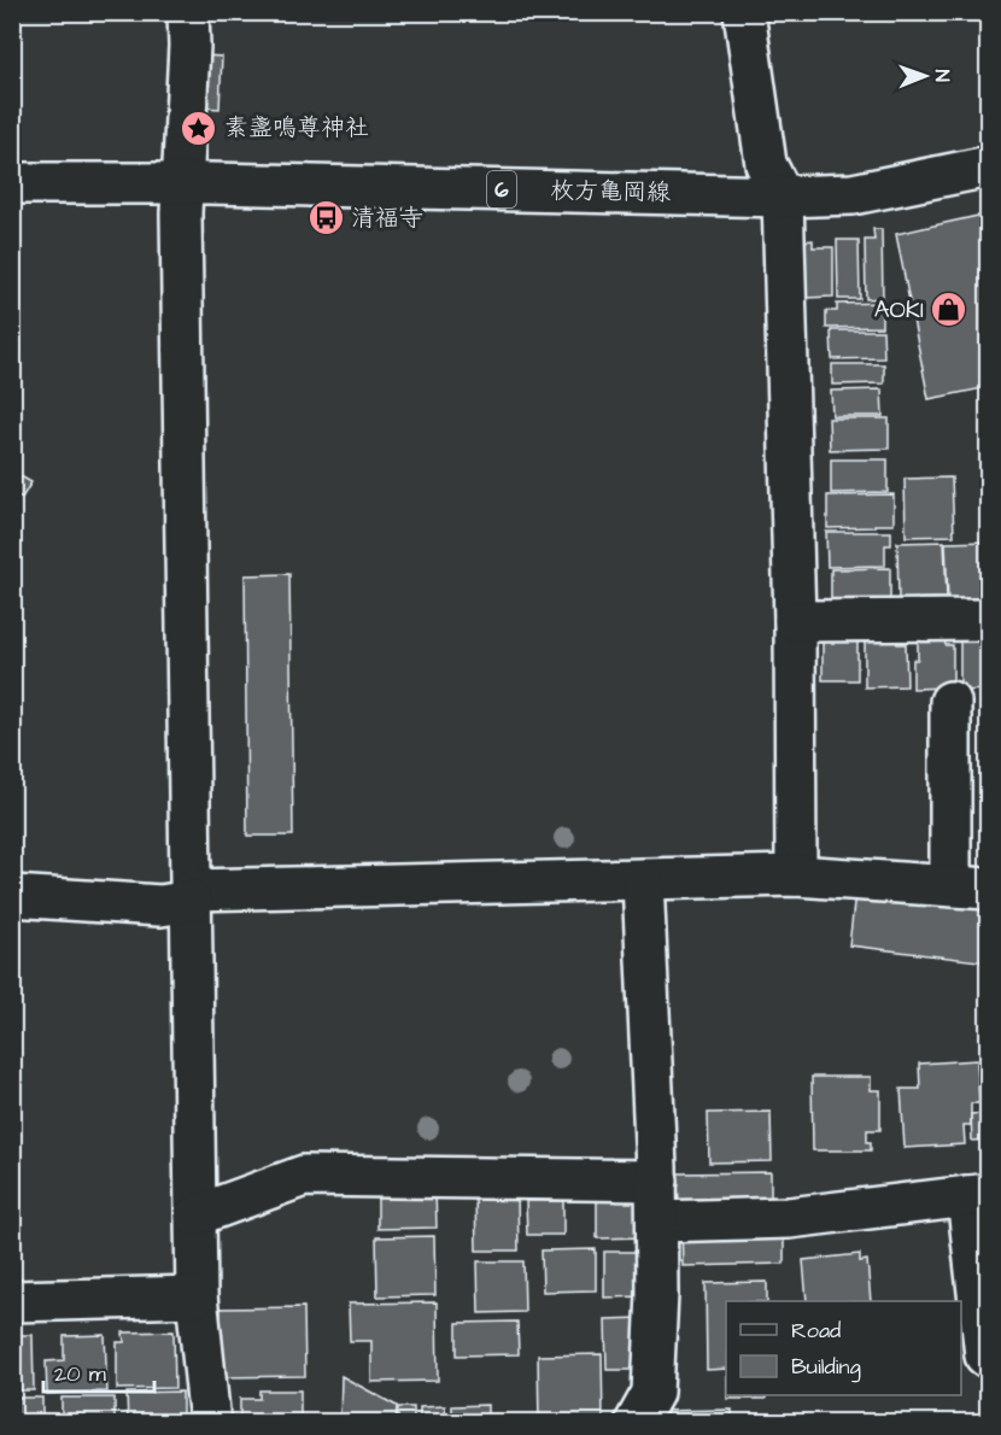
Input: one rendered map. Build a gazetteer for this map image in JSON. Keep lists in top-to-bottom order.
{
  "streets": {
    "street": ["6", "枚方亀岡線"]
  },
  "places": {
    "place": ["素盞鳴尊神社"],
    "bus stop": ["清福寺"],
    "shop": ["AOKI"]
  },
  "legend": ["Road", "Building"],
  "scale_bar": "20 m",
  "north": "right"
}
